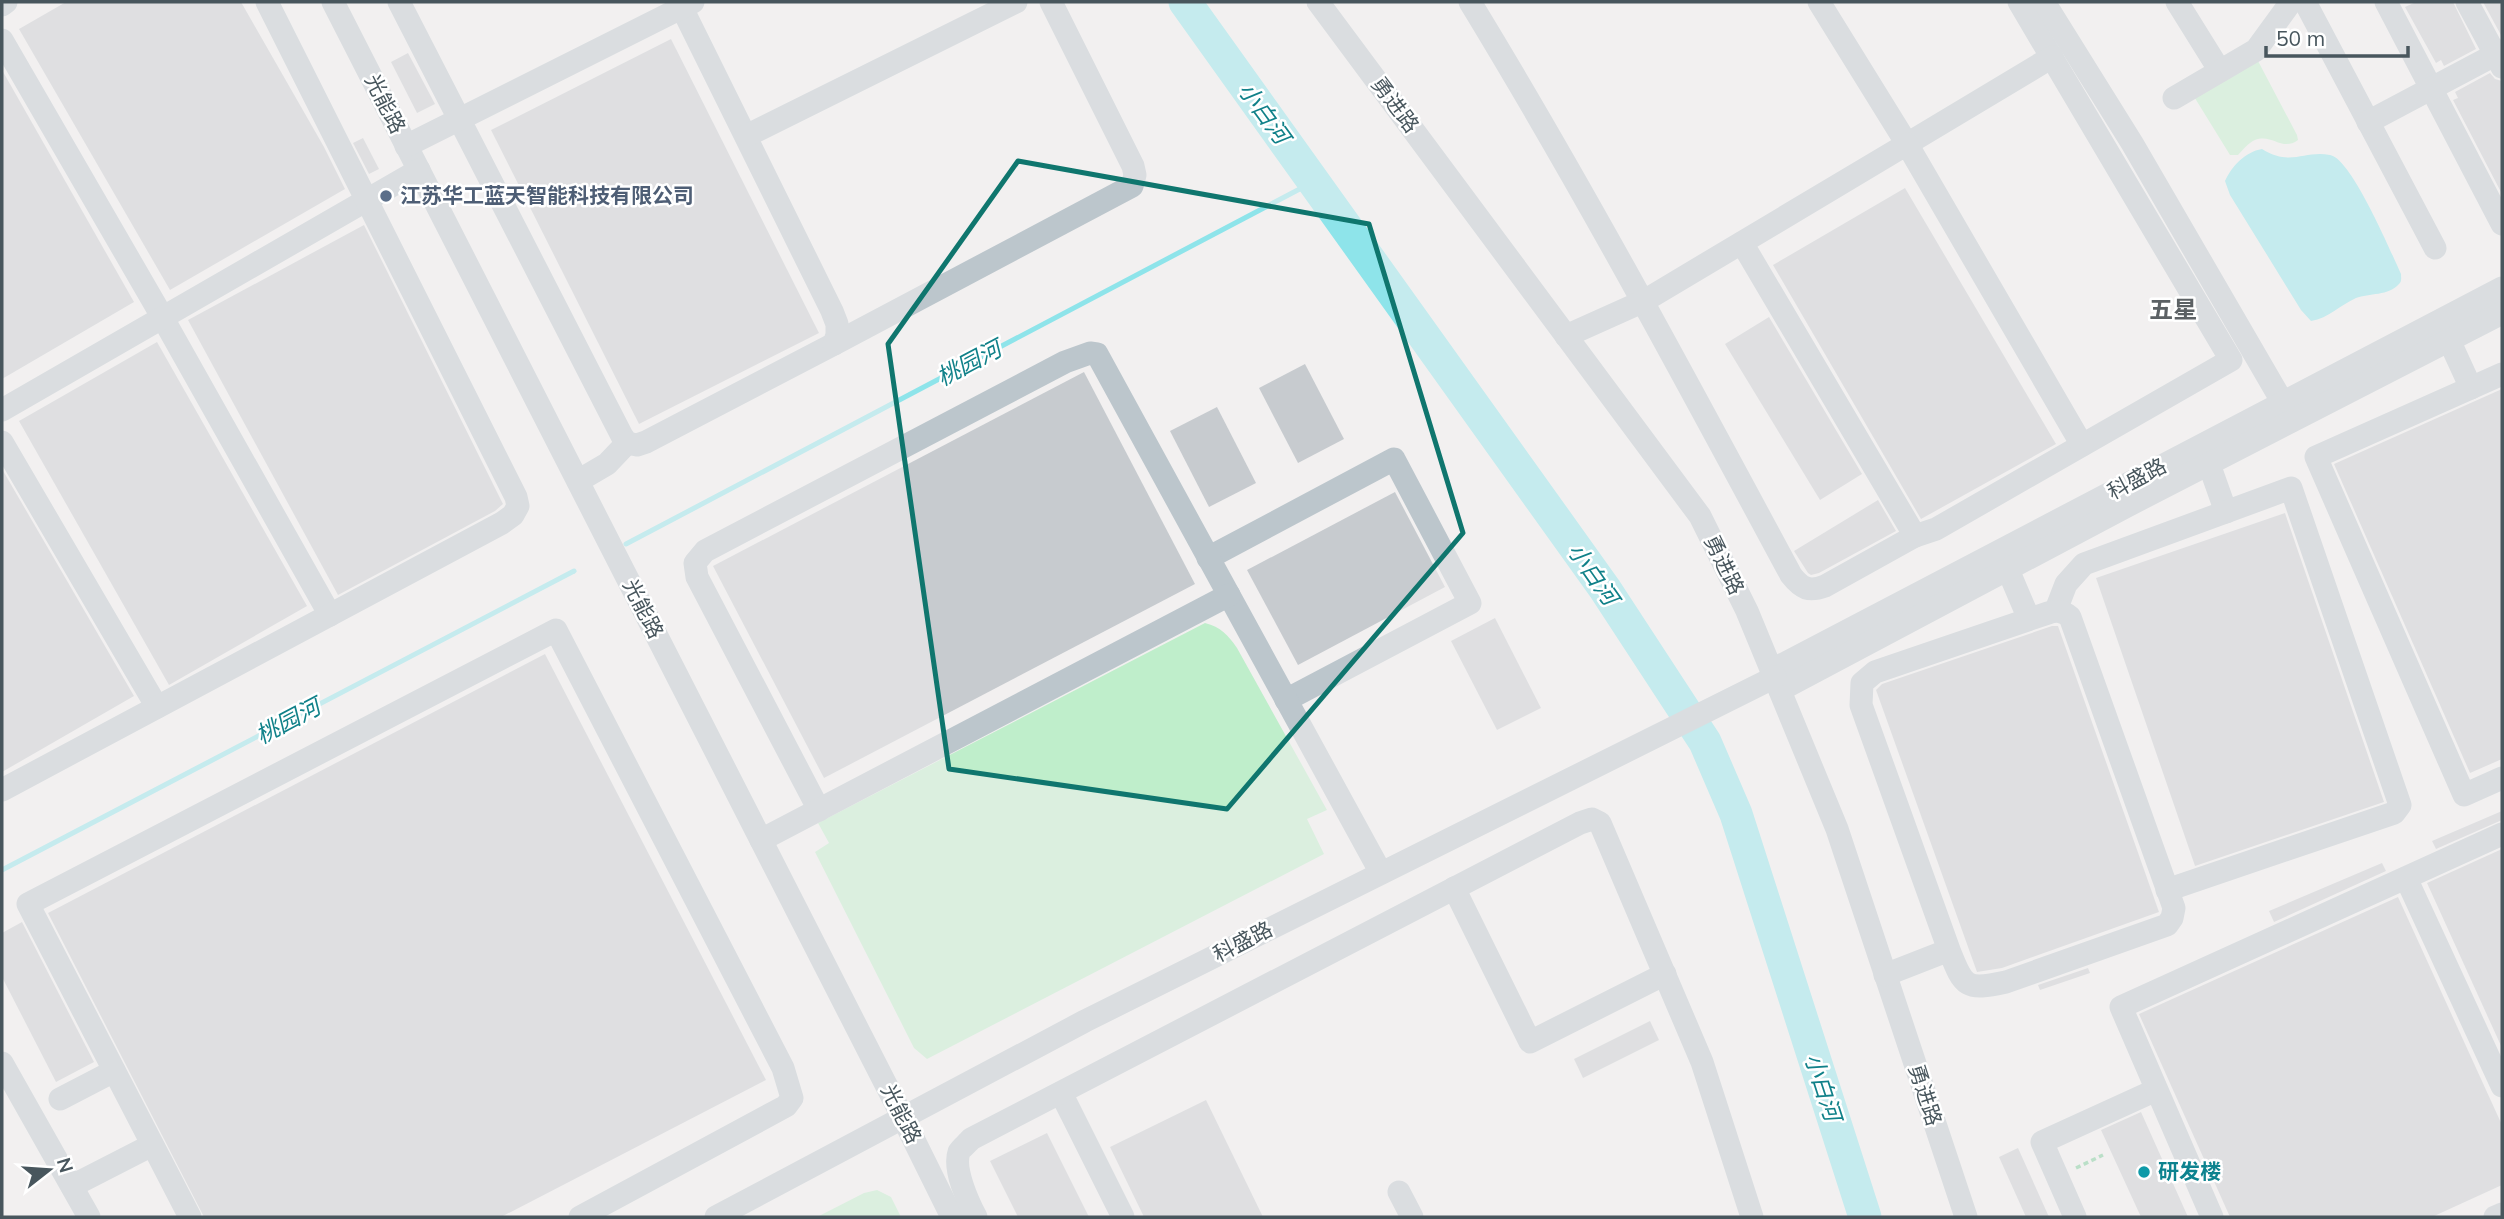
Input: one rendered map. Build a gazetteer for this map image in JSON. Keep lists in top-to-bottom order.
{
  "streets": {
    "street": ["光能路", "勇进路", "科盛路"]
  },
  "crossings": [
    ["光能路", "科盛路"],
    ["勇进路", "科盛路"]
  ],
  "districts": ["五星"],
  "water": ["小白河", "桃园河"],
  "places": ["江苏华工蓝天智能科技有限公司", "研发楼"],
  "scale_bar": "50 m",
  "north": "right"
}
